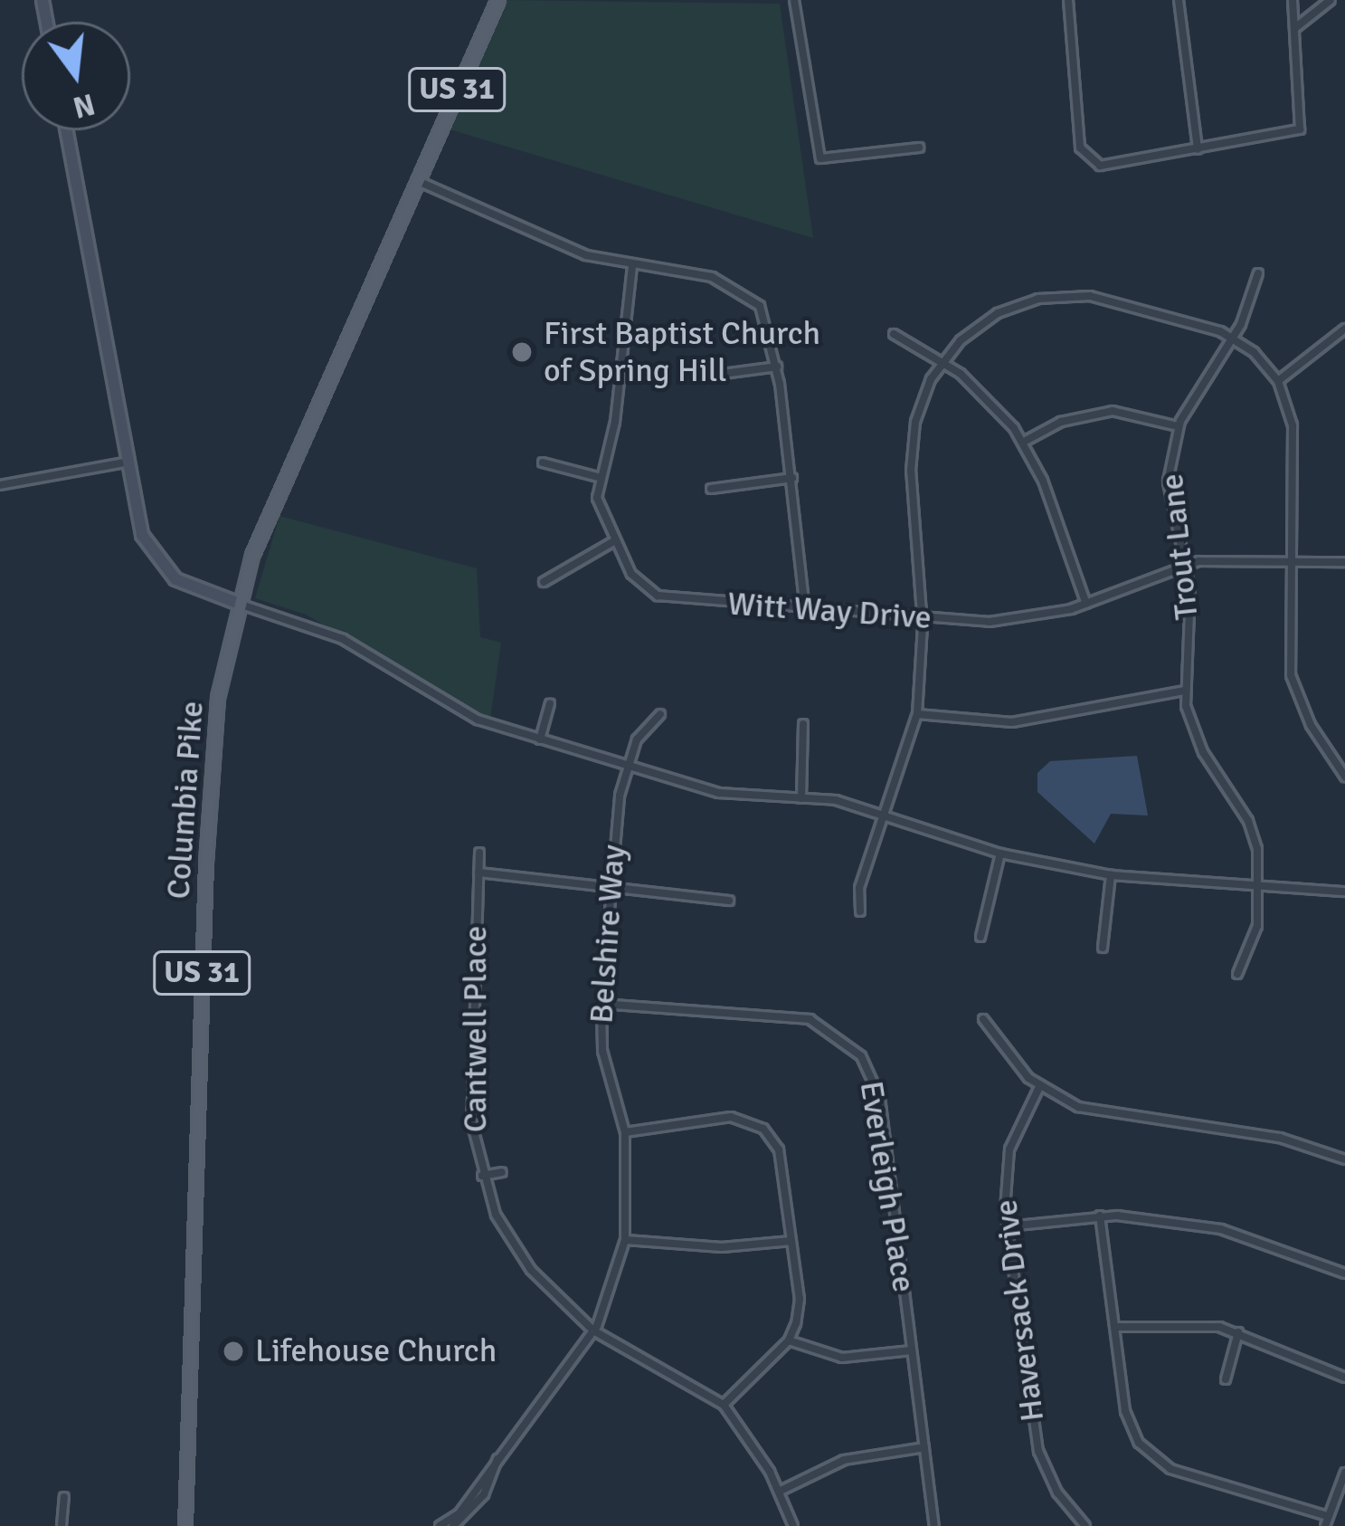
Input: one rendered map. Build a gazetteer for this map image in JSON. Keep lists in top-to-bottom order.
{
  "streets": {
    "main road": ["US 31", "Columbia Pike"],
    "street": [
      "Trout Lane",
      "Witt Way Drive",
      "Belshire Way",
      "Cantwell Place",
      "Everleigh Place",
      "Haversack Drive"
    ]
  },
  "crossings": [
    ["US 31", "Columbia Pike"],
    ["Trout Lane", "Witt Way Drive"],
    ["Belshire Way", "Cantwell Place"],
    ["Belshire Way", "Everleigh Place"]
  ],
  "places": ["First Baptist Church of Spring Hill", "Lifehouse Church"],
  "north": "bottom"
}
